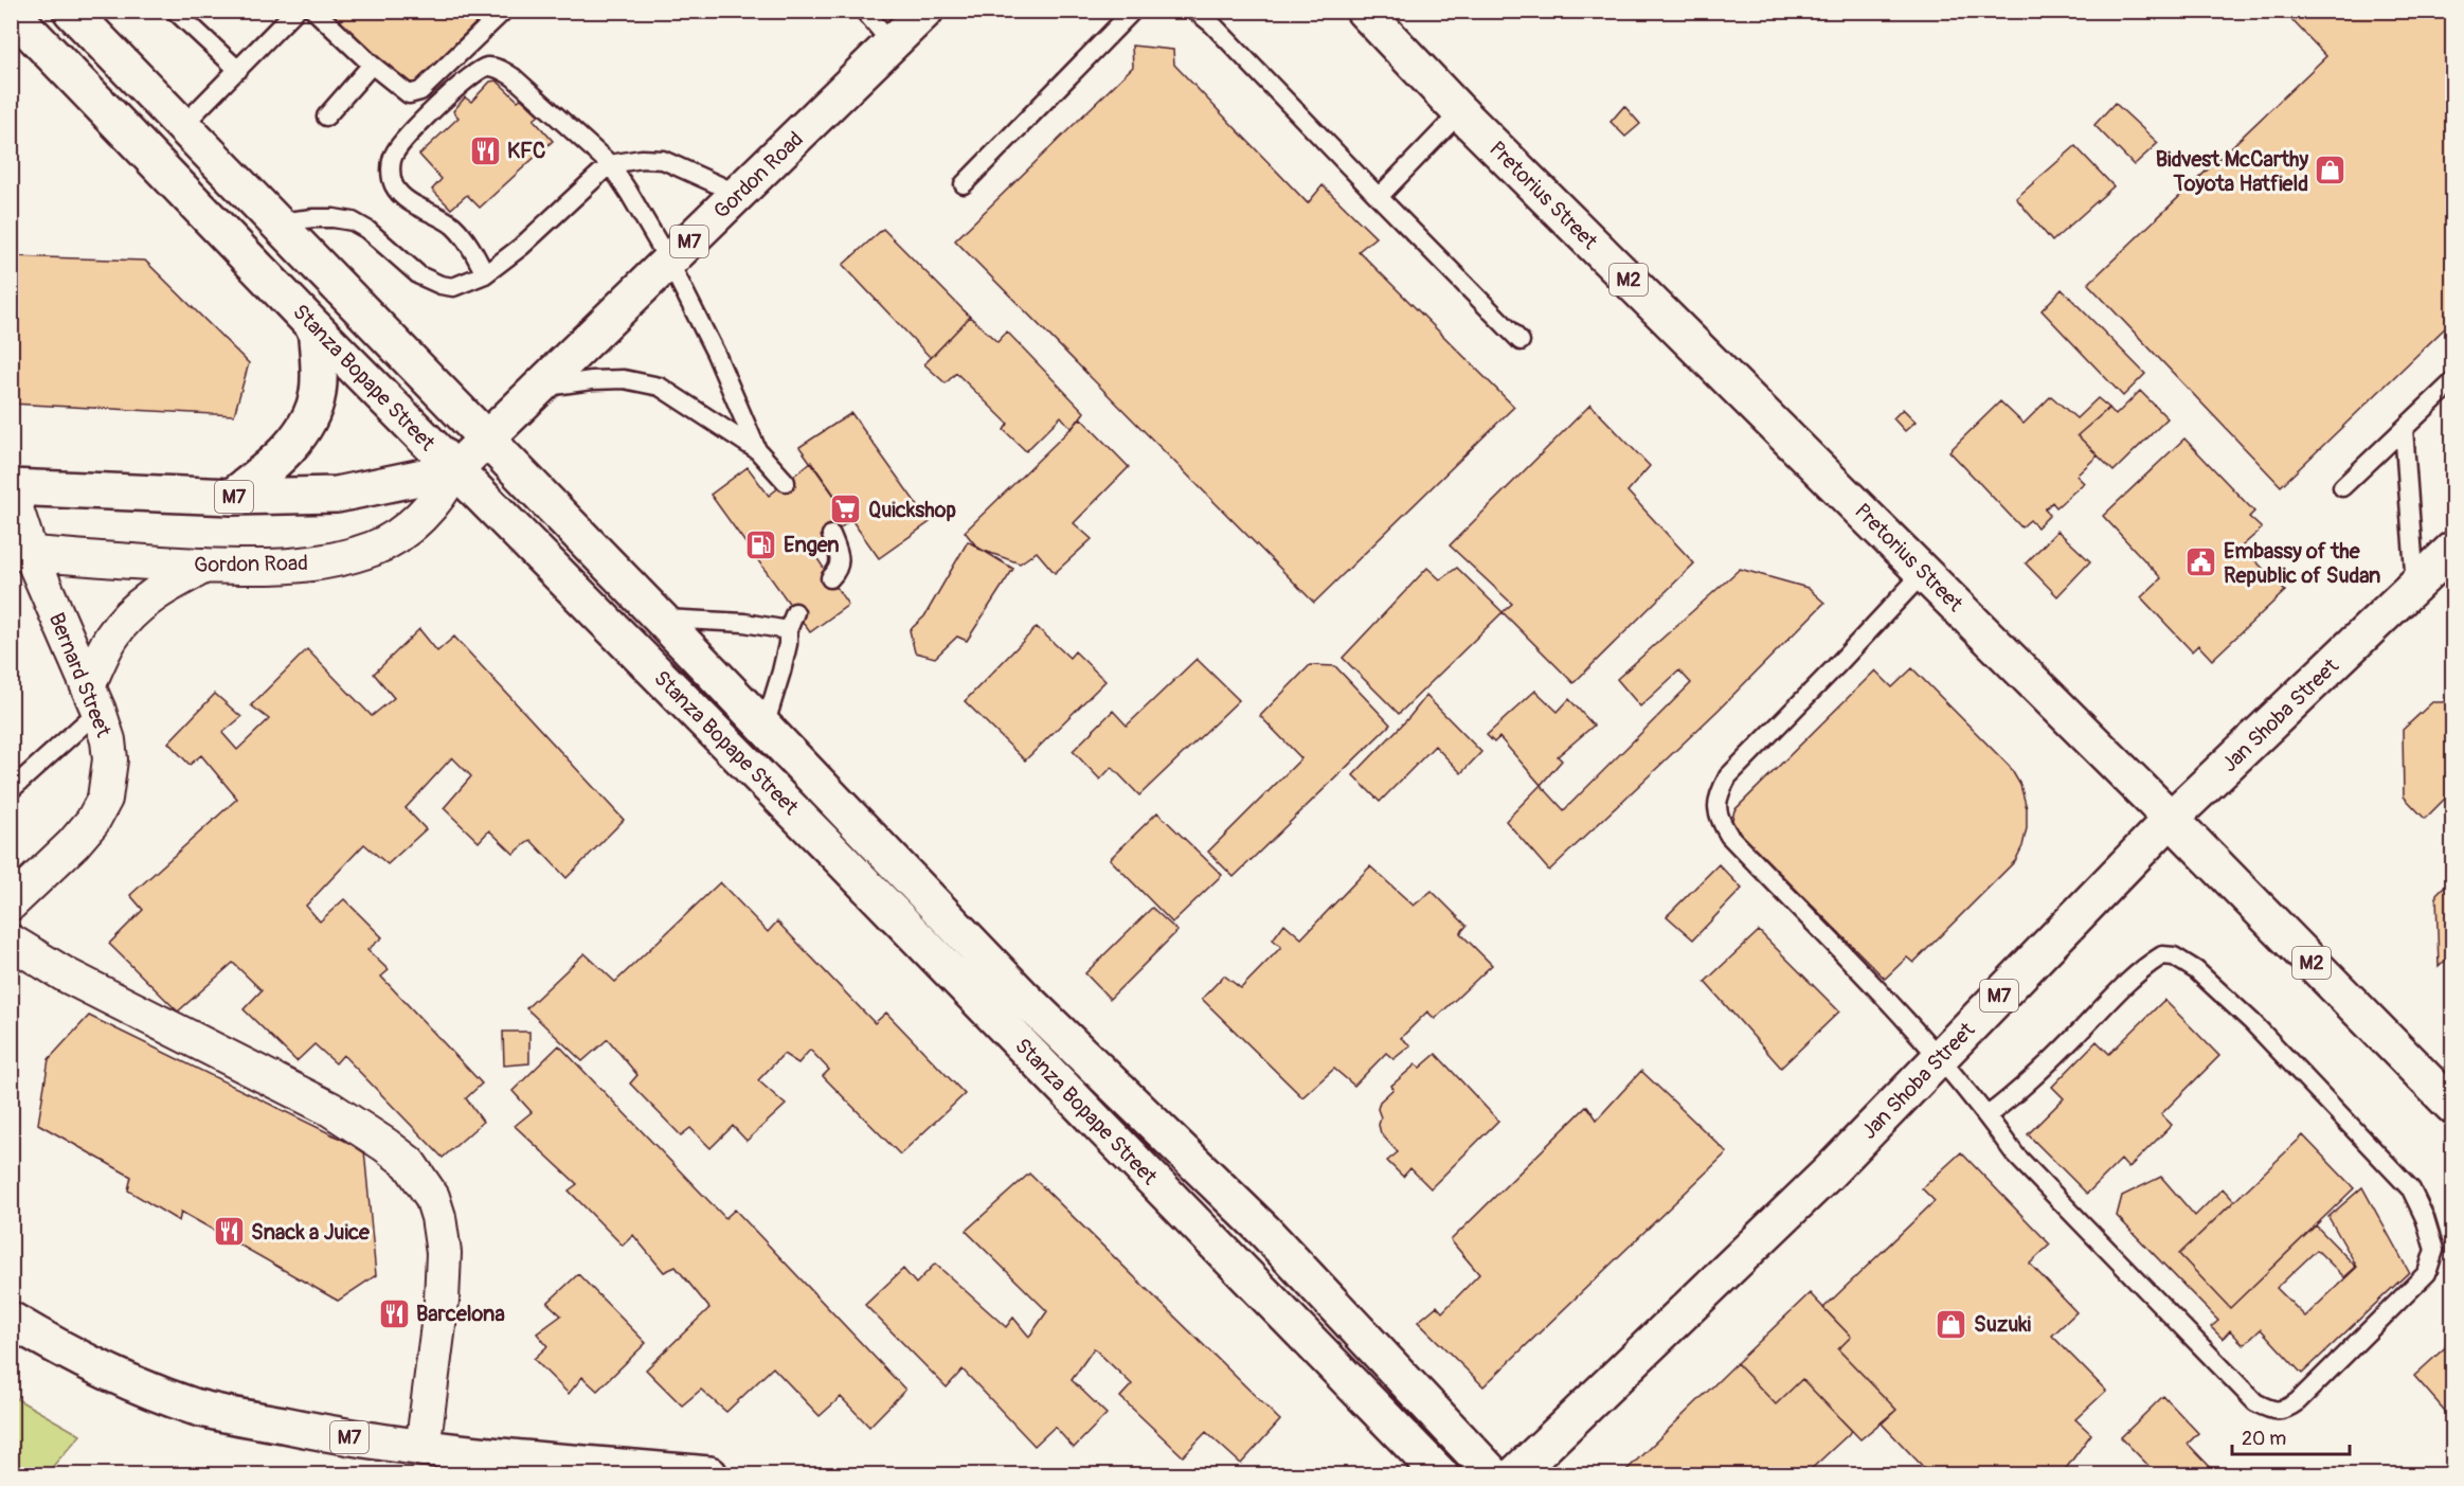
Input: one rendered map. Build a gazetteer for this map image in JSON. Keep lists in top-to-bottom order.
{
  "streets": {
    "main road": [
      "Gordon Road",
      "Pretorius Street",
      "M7",
      "M2",
      "Stanza Bopape Street",
      "Jan Shoba Street"
    ],
    "street": ["Bernard Street"]
  },
  "crossings": [
    ["Gordon Road", "M7"],
    ["Gordon Road", "Stanza Bopape Street"],
    ["Gordon Road", "Bernard Street"],
    ["Pretorius Street", "Jan Shoba Street"],
    ["M7", "Stanza Bopape Street"]
  ],
  "places": {
    "restaurant": ["KFC", "Snack a Juice", "Barcelona"],
    "shop": ["Bidvest McCarthy Toyota Hatfield", "Suzuki"],
    "supermarket": ["Quickshop"],
    "fuel station": ["Engen"],
    "public building": ["Embassy of the Republic of Sudan"]
  },
  "scale_bar": "20 m"
}
